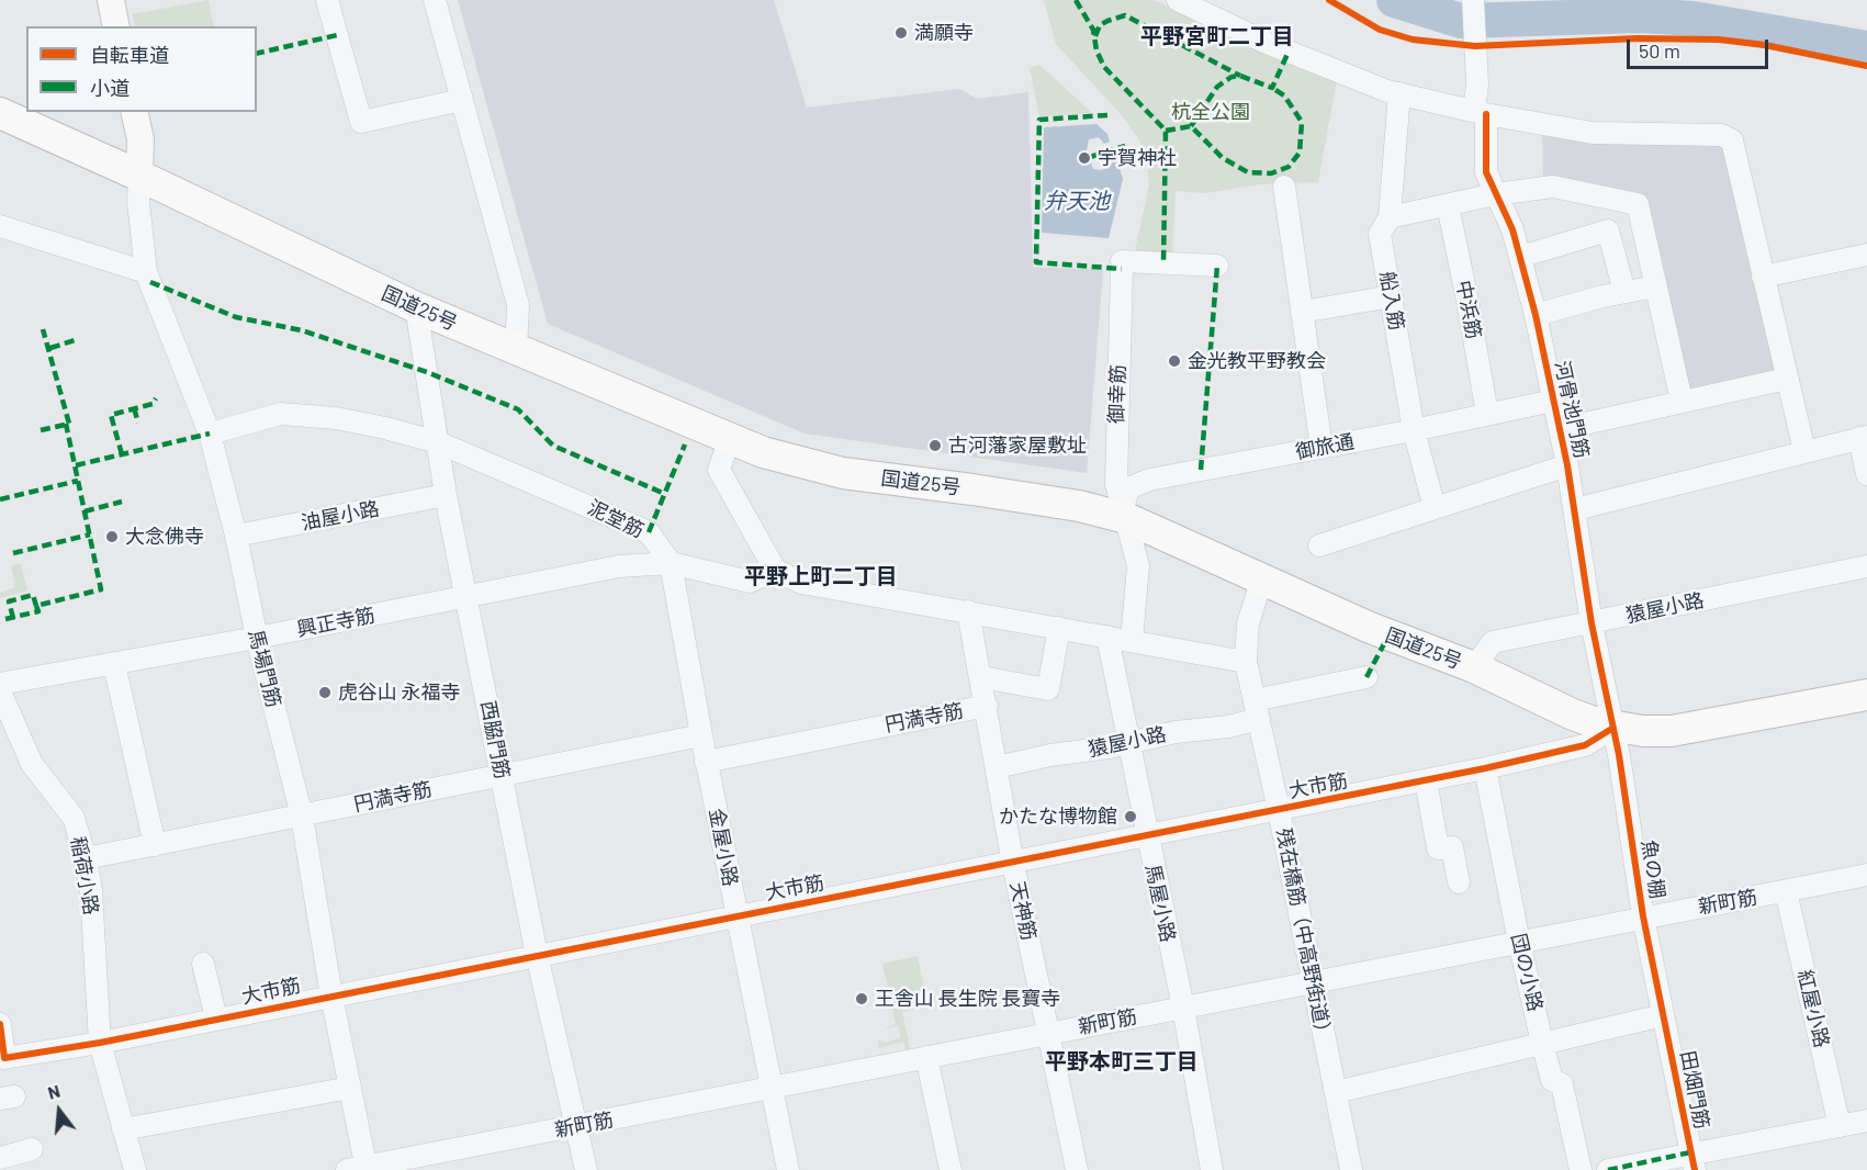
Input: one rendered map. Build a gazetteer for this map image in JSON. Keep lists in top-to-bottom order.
{
  "streets": {
    "highway": ["国道25号"],
    "street": [
      "船入筋",
      "中浜筋",
      "御幸筋",
      "河骨池門筋",
      "御旅通",
      "油屋小路",
      "泥堂筋",
      "猿屋小路",
      "興正寺筋",
      "馬場門筋",
      "円満寺筋",
      "西脇門筋",
      "大市筋",
      "金屋小路",
      "魚の棚",
      "稲荷小路",
      "新町筋",
      "馬屋小路",
      "天神筋",
      "残在橋筋（中高野街道）",
      "団の小路",
      "紅屋小路",
      "田畑門筋"
    ]
  },
  "crossings": [
    ["船入筋", "御旅通"],
    ["国道25号", "御幸筋"],
    ["国道25号", "河骨池門筋"],
    ["国道25号", "御旅通"],
    ["国道25号", "猿屋小路"],
    ["国道25号", "馬場門筋"],
    ["国道25号", "西脇門筋"],
    ["国道25号", "大市筋"],
    ["国道25号", "魚の棚"],
    ["国道25号", "残在橋筋（中高野街道）"],
    ["中浜筋", "御旅通"],
    ["御幸筋", "御旅通"],
    ["河骨池門筋", "御旅通"],
    ["河骨池門筋", "猿屋小路"],
    ["河骨池門筋", "大市筋"],
    ["河骨池門筋", "魚の棚"],
    ["油屋小路", "馬場門筋"],
    ["油屋小路", "西脇門筋"],
    ["泥堂筋", "興正寺筋"],
    ["泥堂筋", "馬場門筋"],
    ["泥堂筋", "西脇門筋"],
    ["泥堂筋", "金屋小路"],
    ["猿屋小路", "馬屋小路"],
    ["猿屋小路", "天神筋"],
    ["猿屋小路", "残在橋筋（中高野街道）"],
    ["興正寺筋", "馬場門筋"],
    ["興正寺筋", "西脇門筋"],
    ["興正寺筋", "金屋小路"],
    ["馬場門筋", "円満寺筋"],
    ["馬場門筋", "大市筋"],
    ["馬場門筋", "新町筋"],
    ["円満寺筋", "西脇門筋"],
    ["円満寺筋", "金屋小路"],
    ["円満寺筋", "稲荷小路"],
    ["円満寺筋", "天神筋"],
    ["西脇門筋", "大市筋"],
    ["西脇門筋", "新町筋"],
    ["大市筋", "金屋小路"],
    ["大市筋", "魚の棚"],
    ["大市筋", "稲荷小路"],
    ["大市筋", "馬屋小路"],
    ["大市筋", "天神筋"],
    ["大市筋", "残在橋筋（中高野街道）"],
    ["大市筋", "団の小路"],
    ["金屋小路", "新町筋"],
    ["魚の棚", "新町筋"],
    ["魚の棚", "田畑門筋"],
    ["新町筋", "馬屋小路"],
    ["新町筋", "天神筋"],
    ["新町筋", "残在橋筋（中高野街道）"],
    ["新町筋", "団の小路"],
    ["新町筋", "紅屋小路"]
  ],
  "districts": ["平野宮町二丁目", "平野上町二丁目", "平野本町三丁目"],
  "water": ["弁天池"],
  "parks": ["杭全公園"],
  "places": [
    "満願寺",
    "宇賀神社",
    "金光教平野教会",
    "古河藩家屋敷址",
    "大念佛寺",
    "虎谷山 永福寺",
    "かたな博物館",
    "王舎山 長生院 長寶寺"
  ],
  "legend": ["自転車道", "小道"],
  "scale_bar": "50 m",
  "north": "top"
}
